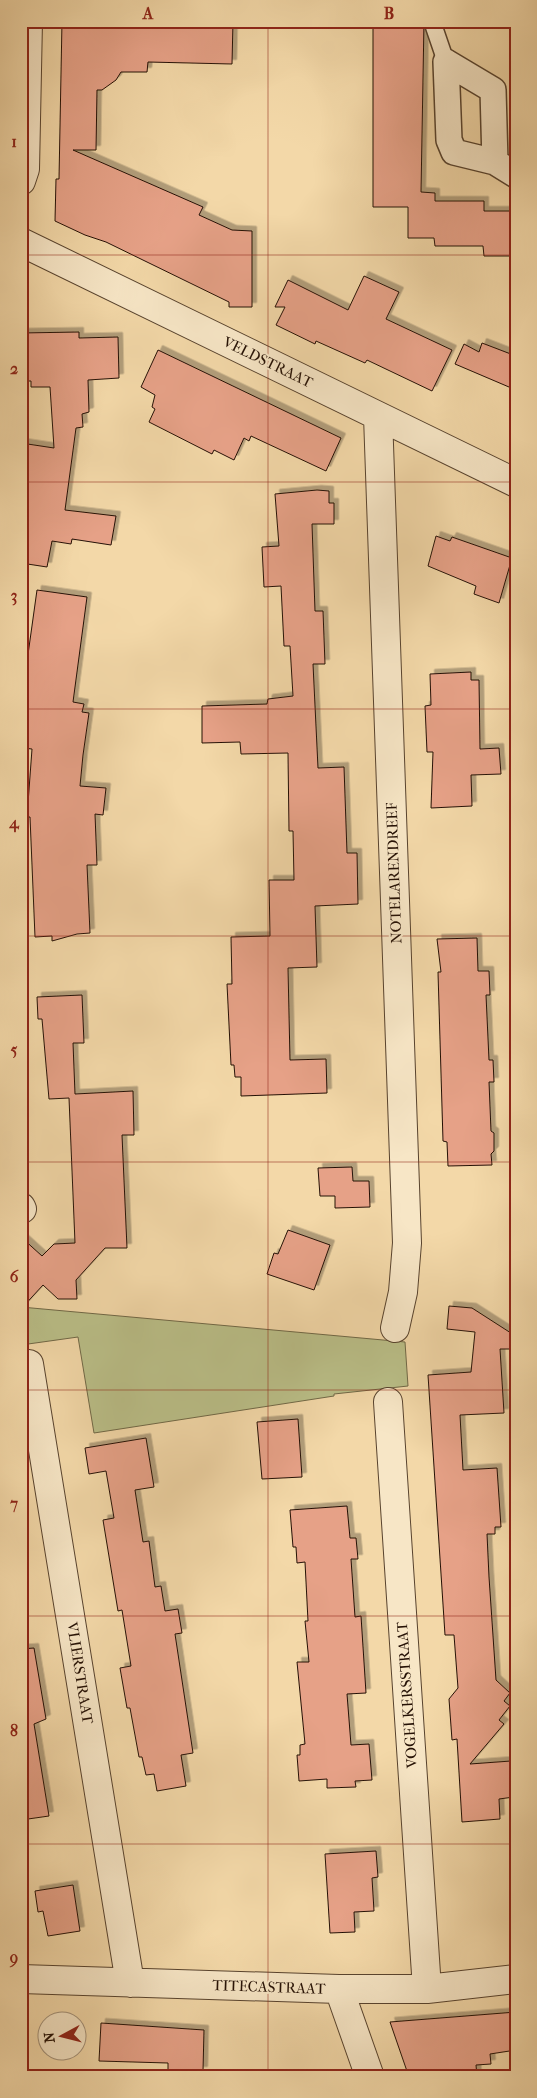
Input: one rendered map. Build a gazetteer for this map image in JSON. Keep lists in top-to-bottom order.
{
  "streets": {
    "street": [
      "VELDSTRAAT",
      "NOTELARENDREEF",
      "VLIERSTRAAT",
      "VOGELKERSSTRAAT",
      "TITECASTRAAT"
    ]
  },
  "crossings": [
    ["VELDSTRAAT", "NOTELARENDREEF"],
    ["VLIERSTRAAT", "TITECASTRAAT"],
    ["VOGELKERSSTRAAT", "TITECASTRAAT"]
  ],
  "north": "left",
  "grid": {
    "columns": ["A", "B"],
    "rows": [
      "1",
      "2",
      "3",
      "4",
      "5",
      "6",
      "7",
      "8",
      "9"
    ]
  }
}
